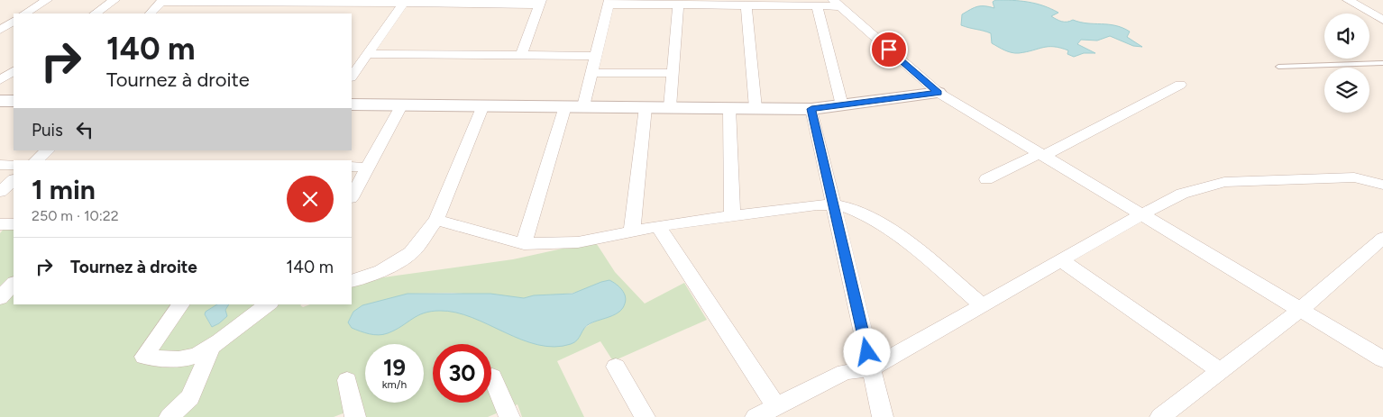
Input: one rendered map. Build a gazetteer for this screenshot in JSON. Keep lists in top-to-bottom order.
{
  "page": {
    "turn": ["140 m", "Tournez à droite"],
    "then": "Puis",
    "heading": ["1 min", "250 m · 10:22"],
    "list": [
      {
        "name": "Tournez à droite",
        "value": "140 m"
      }
    ],
    "speed": "19 km/h",
    "limit": "30"
  }
}
